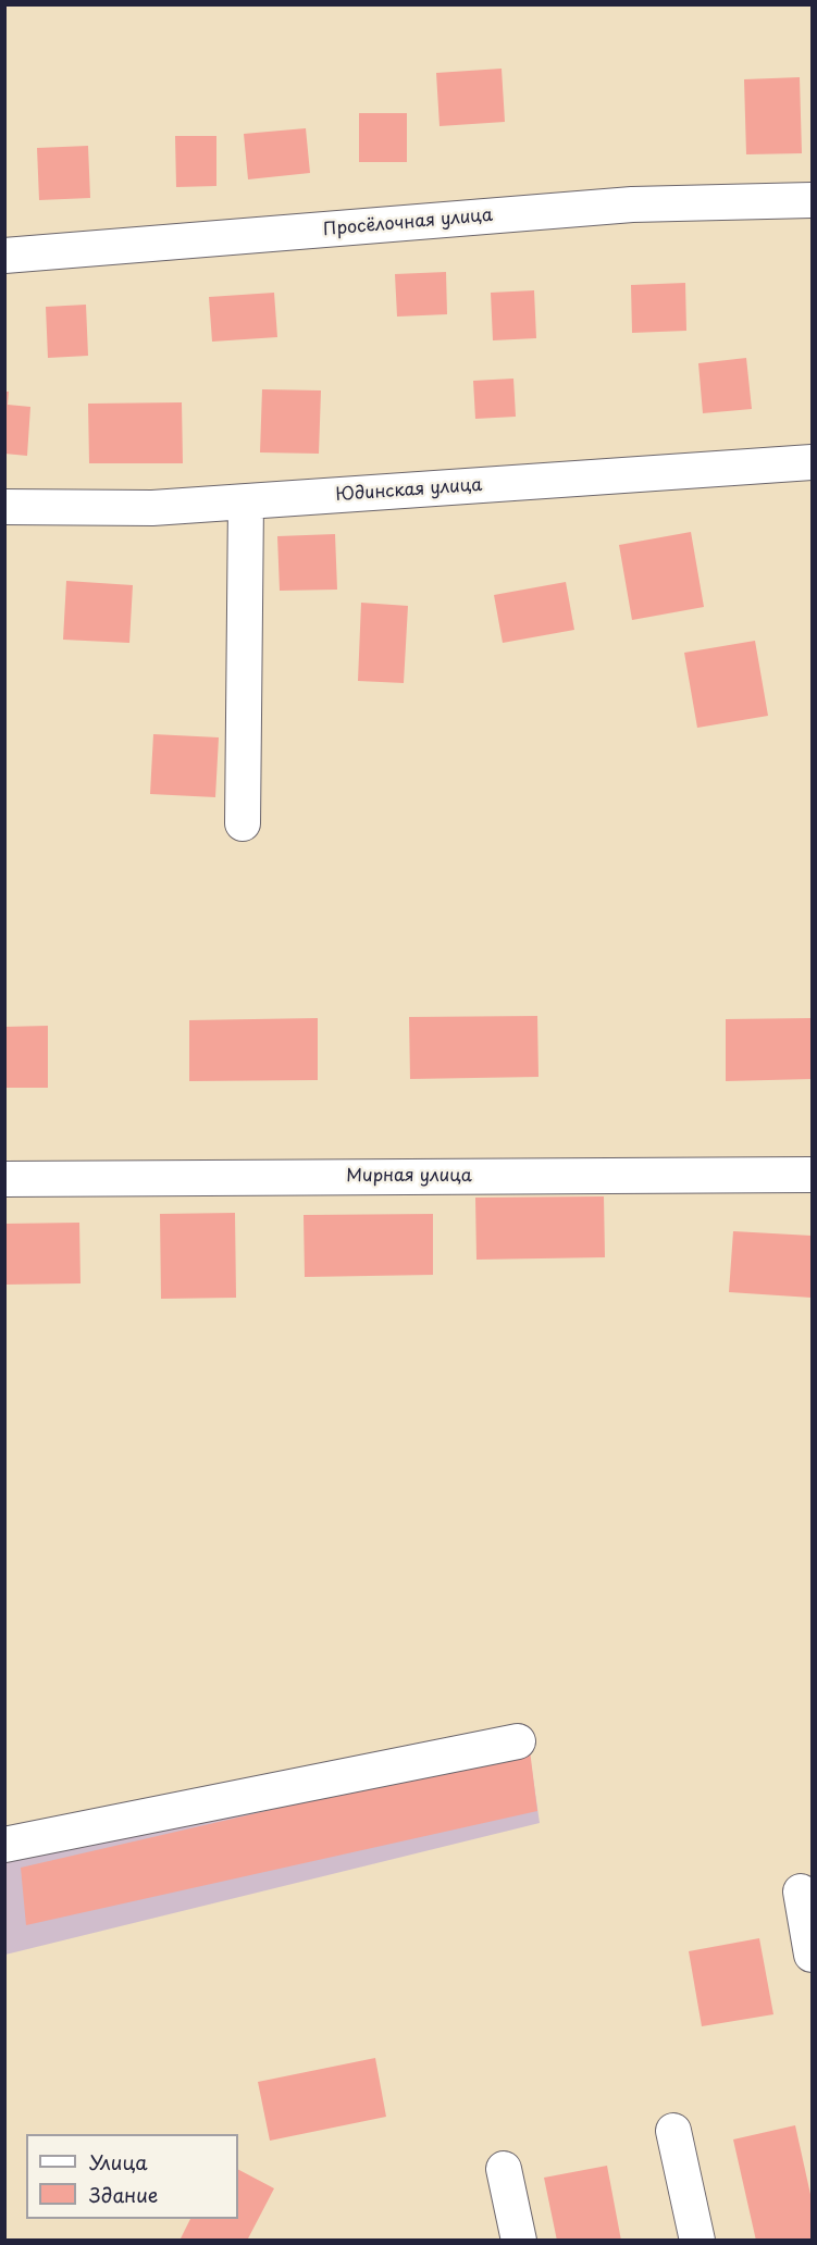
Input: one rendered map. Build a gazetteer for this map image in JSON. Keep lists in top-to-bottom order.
{
  "streets": {
    "street": ["Просёлочная улица", "Юдинская улица", "Мирная улица"]
  },
  "legend": ["Улица", "Здание"]
}
